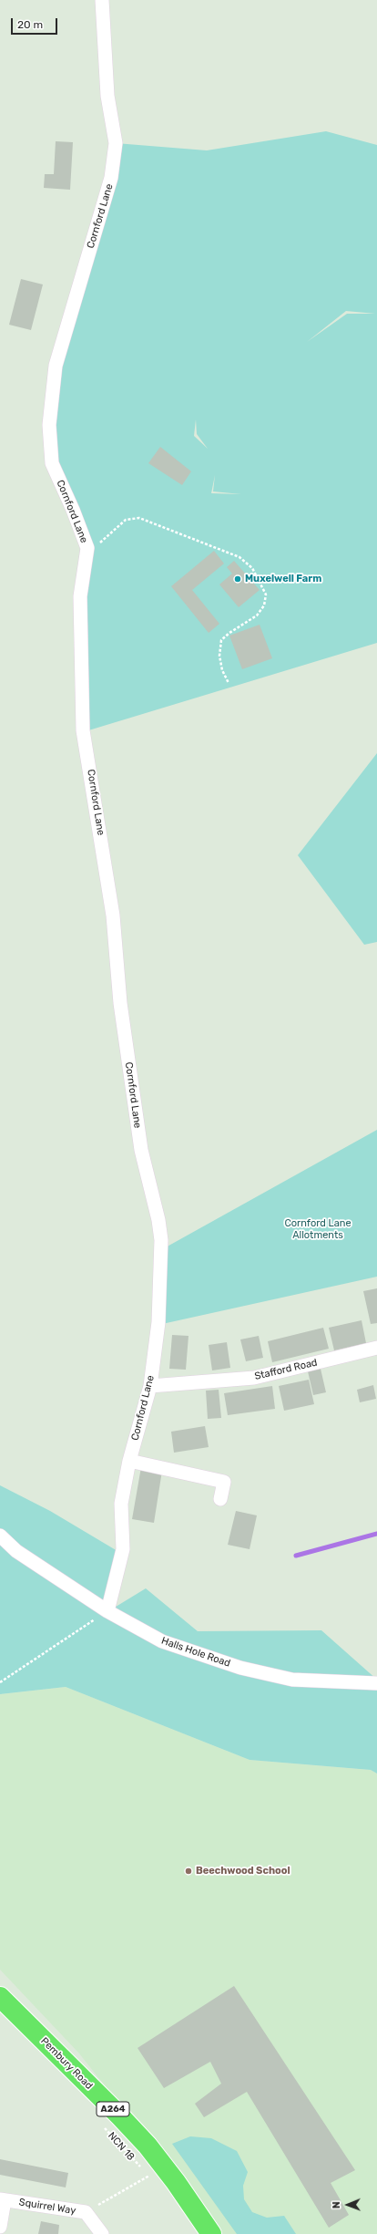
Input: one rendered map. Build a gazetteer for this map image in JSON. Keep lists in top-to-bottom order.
{
  "streets": {
    "main road": ["Pembury Road", "A264"],
    "street": [
      "Cornford Lane",
      "Stafford Road",
      "Halls Hole Road",
      "Squirrel Way"
    ],
    "path": ["NCN 18"]
  },
  "crossings": [
    ["Cornford Lane", "Stafford Road"],
    ["Cornford Lane", "Halls Hole Road"],
    ["Pembury Road", "NCN 18"]
  ],
  "parks": ["Cornford Lane Allotments"],
  "places": ["Muxelwell Farm", "Beechwood School"],
  "scale_bar": "20 m",
  "north": "left"
}
